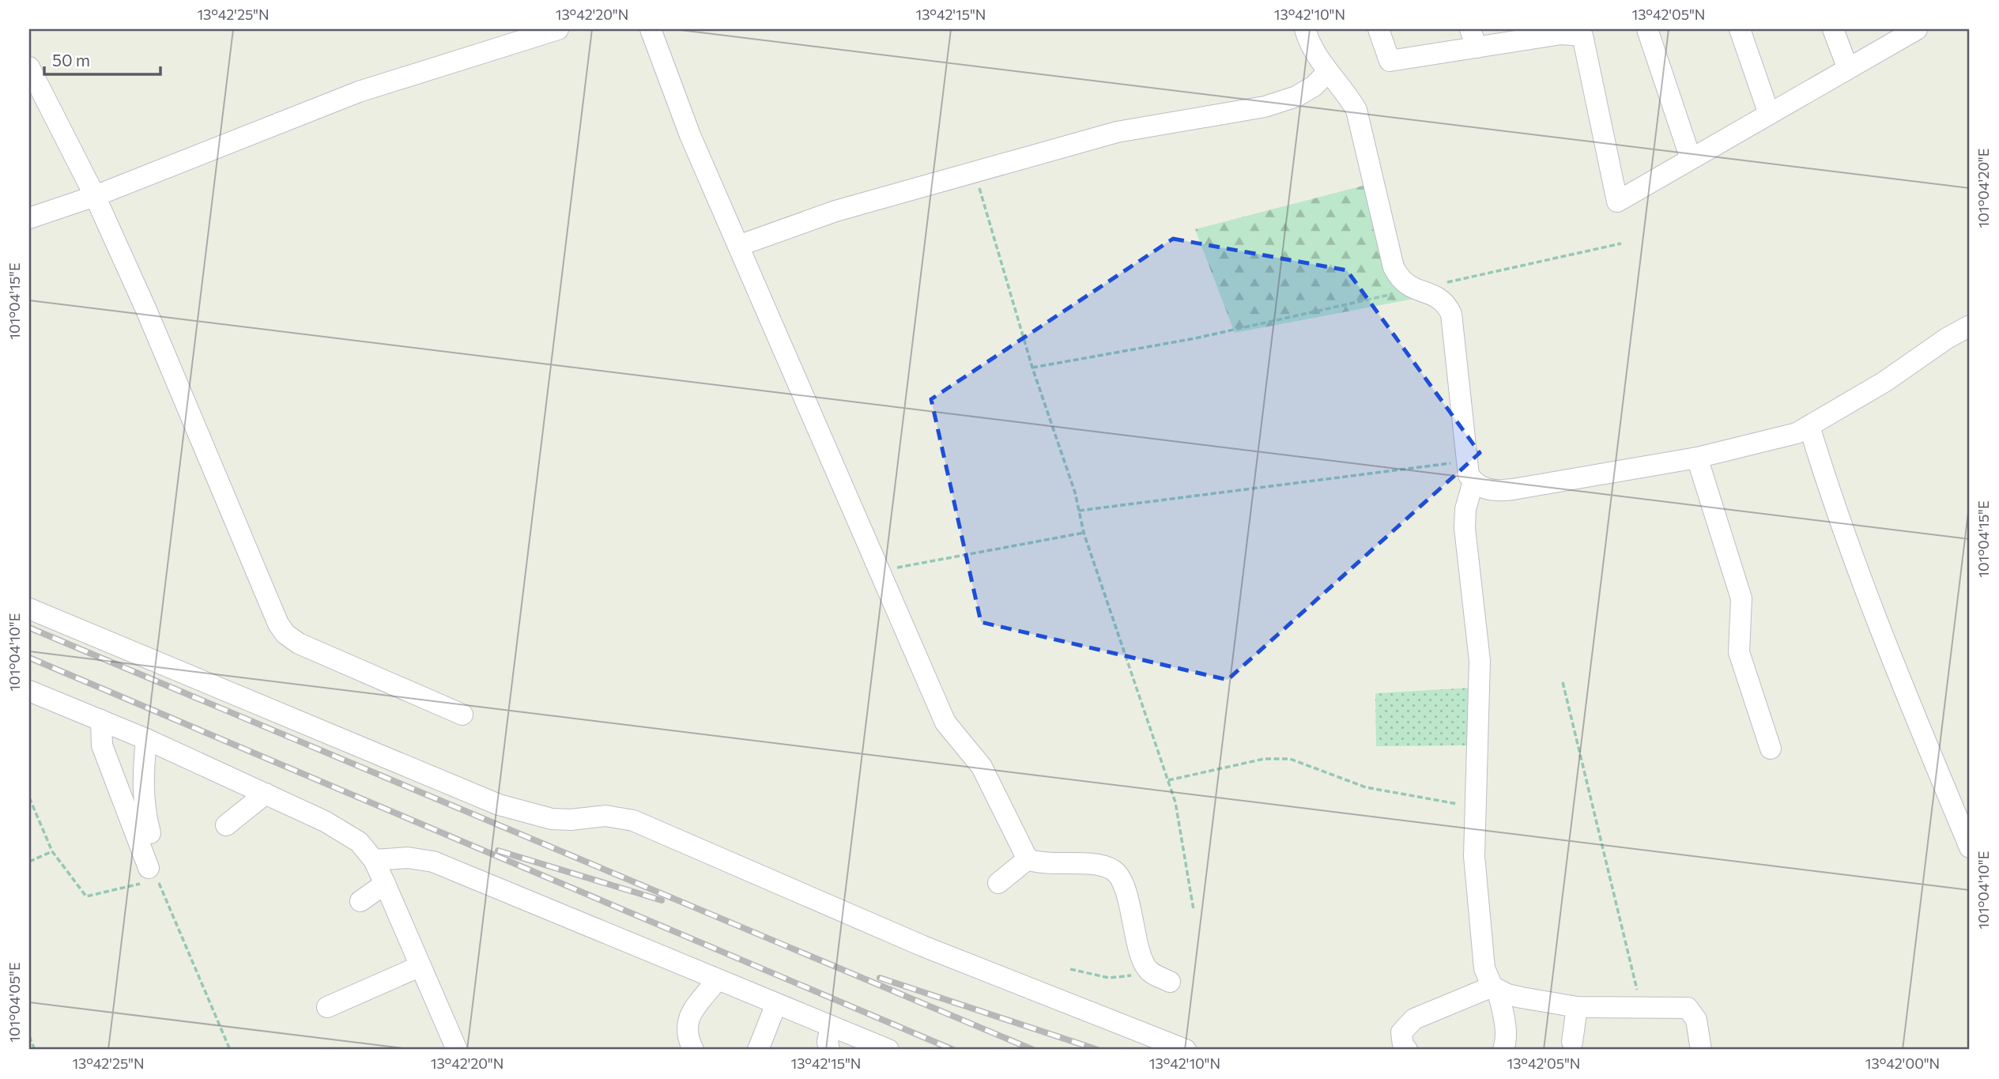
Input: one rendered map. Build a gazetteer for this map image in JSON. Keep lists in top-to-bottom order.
{
  "scale_bar": "50 m",
  "coordinates": [
    "13°42'25\"N",
    "13°42'20\"N",
    "13°42'15\"N",
    "13°42'10\"N",
    "13°42'05\"N",
    "101°04'20\"E",
    "101°04'15\"E",
    "101°04'10\"E",
    "101°04'05\"E",
    "13°42'00\"N"
  ]
}
